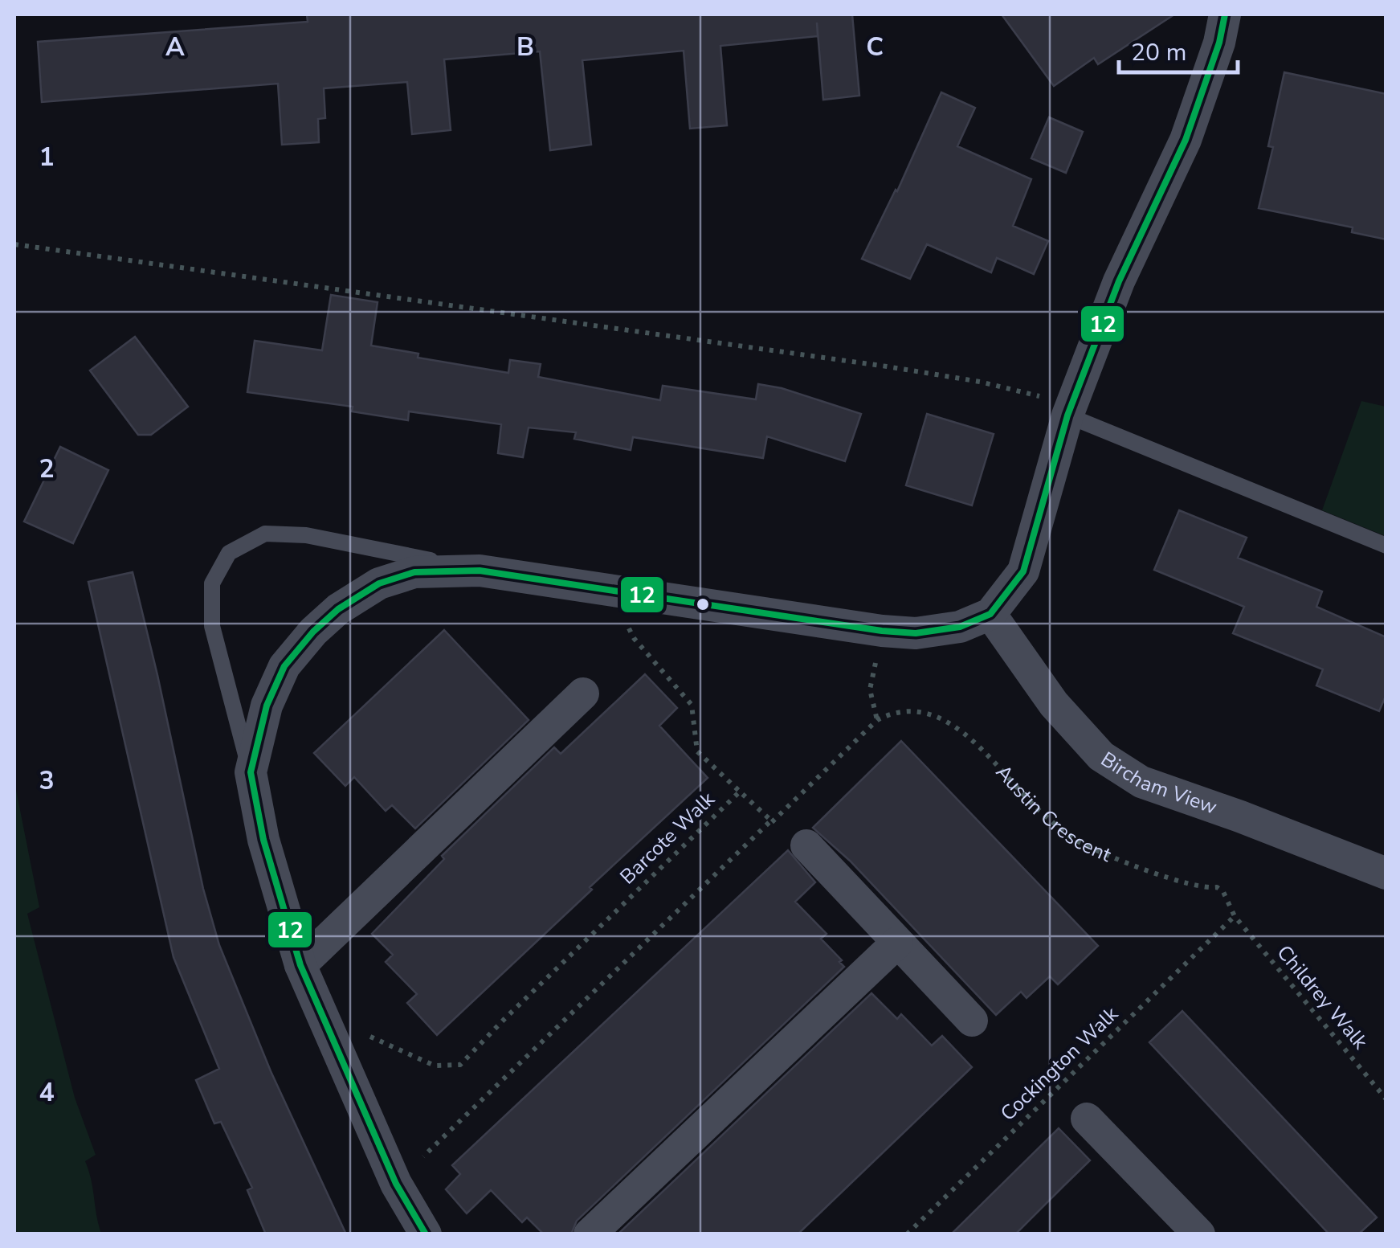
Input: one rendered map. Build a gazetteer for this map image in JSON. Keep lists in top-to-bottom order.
{
  "streets": {
    "street": ["Bircham View"],
    "path": [
      "Austin Crescent",
      "Barcote Walk",
      "Childrey Walk",
      "Cockington Walk"
    ]
  },
  "crossings": [
    ["Austin Crescent", "Childrey Walk"],
    ["Austin Crescent", "Cockington Walk"],
    ["Childrey Walk", "Cockington Walk"]
  ],
  "lines": ["transit line 12"],
  "scale_bar": "20 m",
  "grid": {
    "columns": ["A", "B", "C"],
    "rows": [
      "1",
      "2",
      "3",
      "4"
    ]
  }
}
